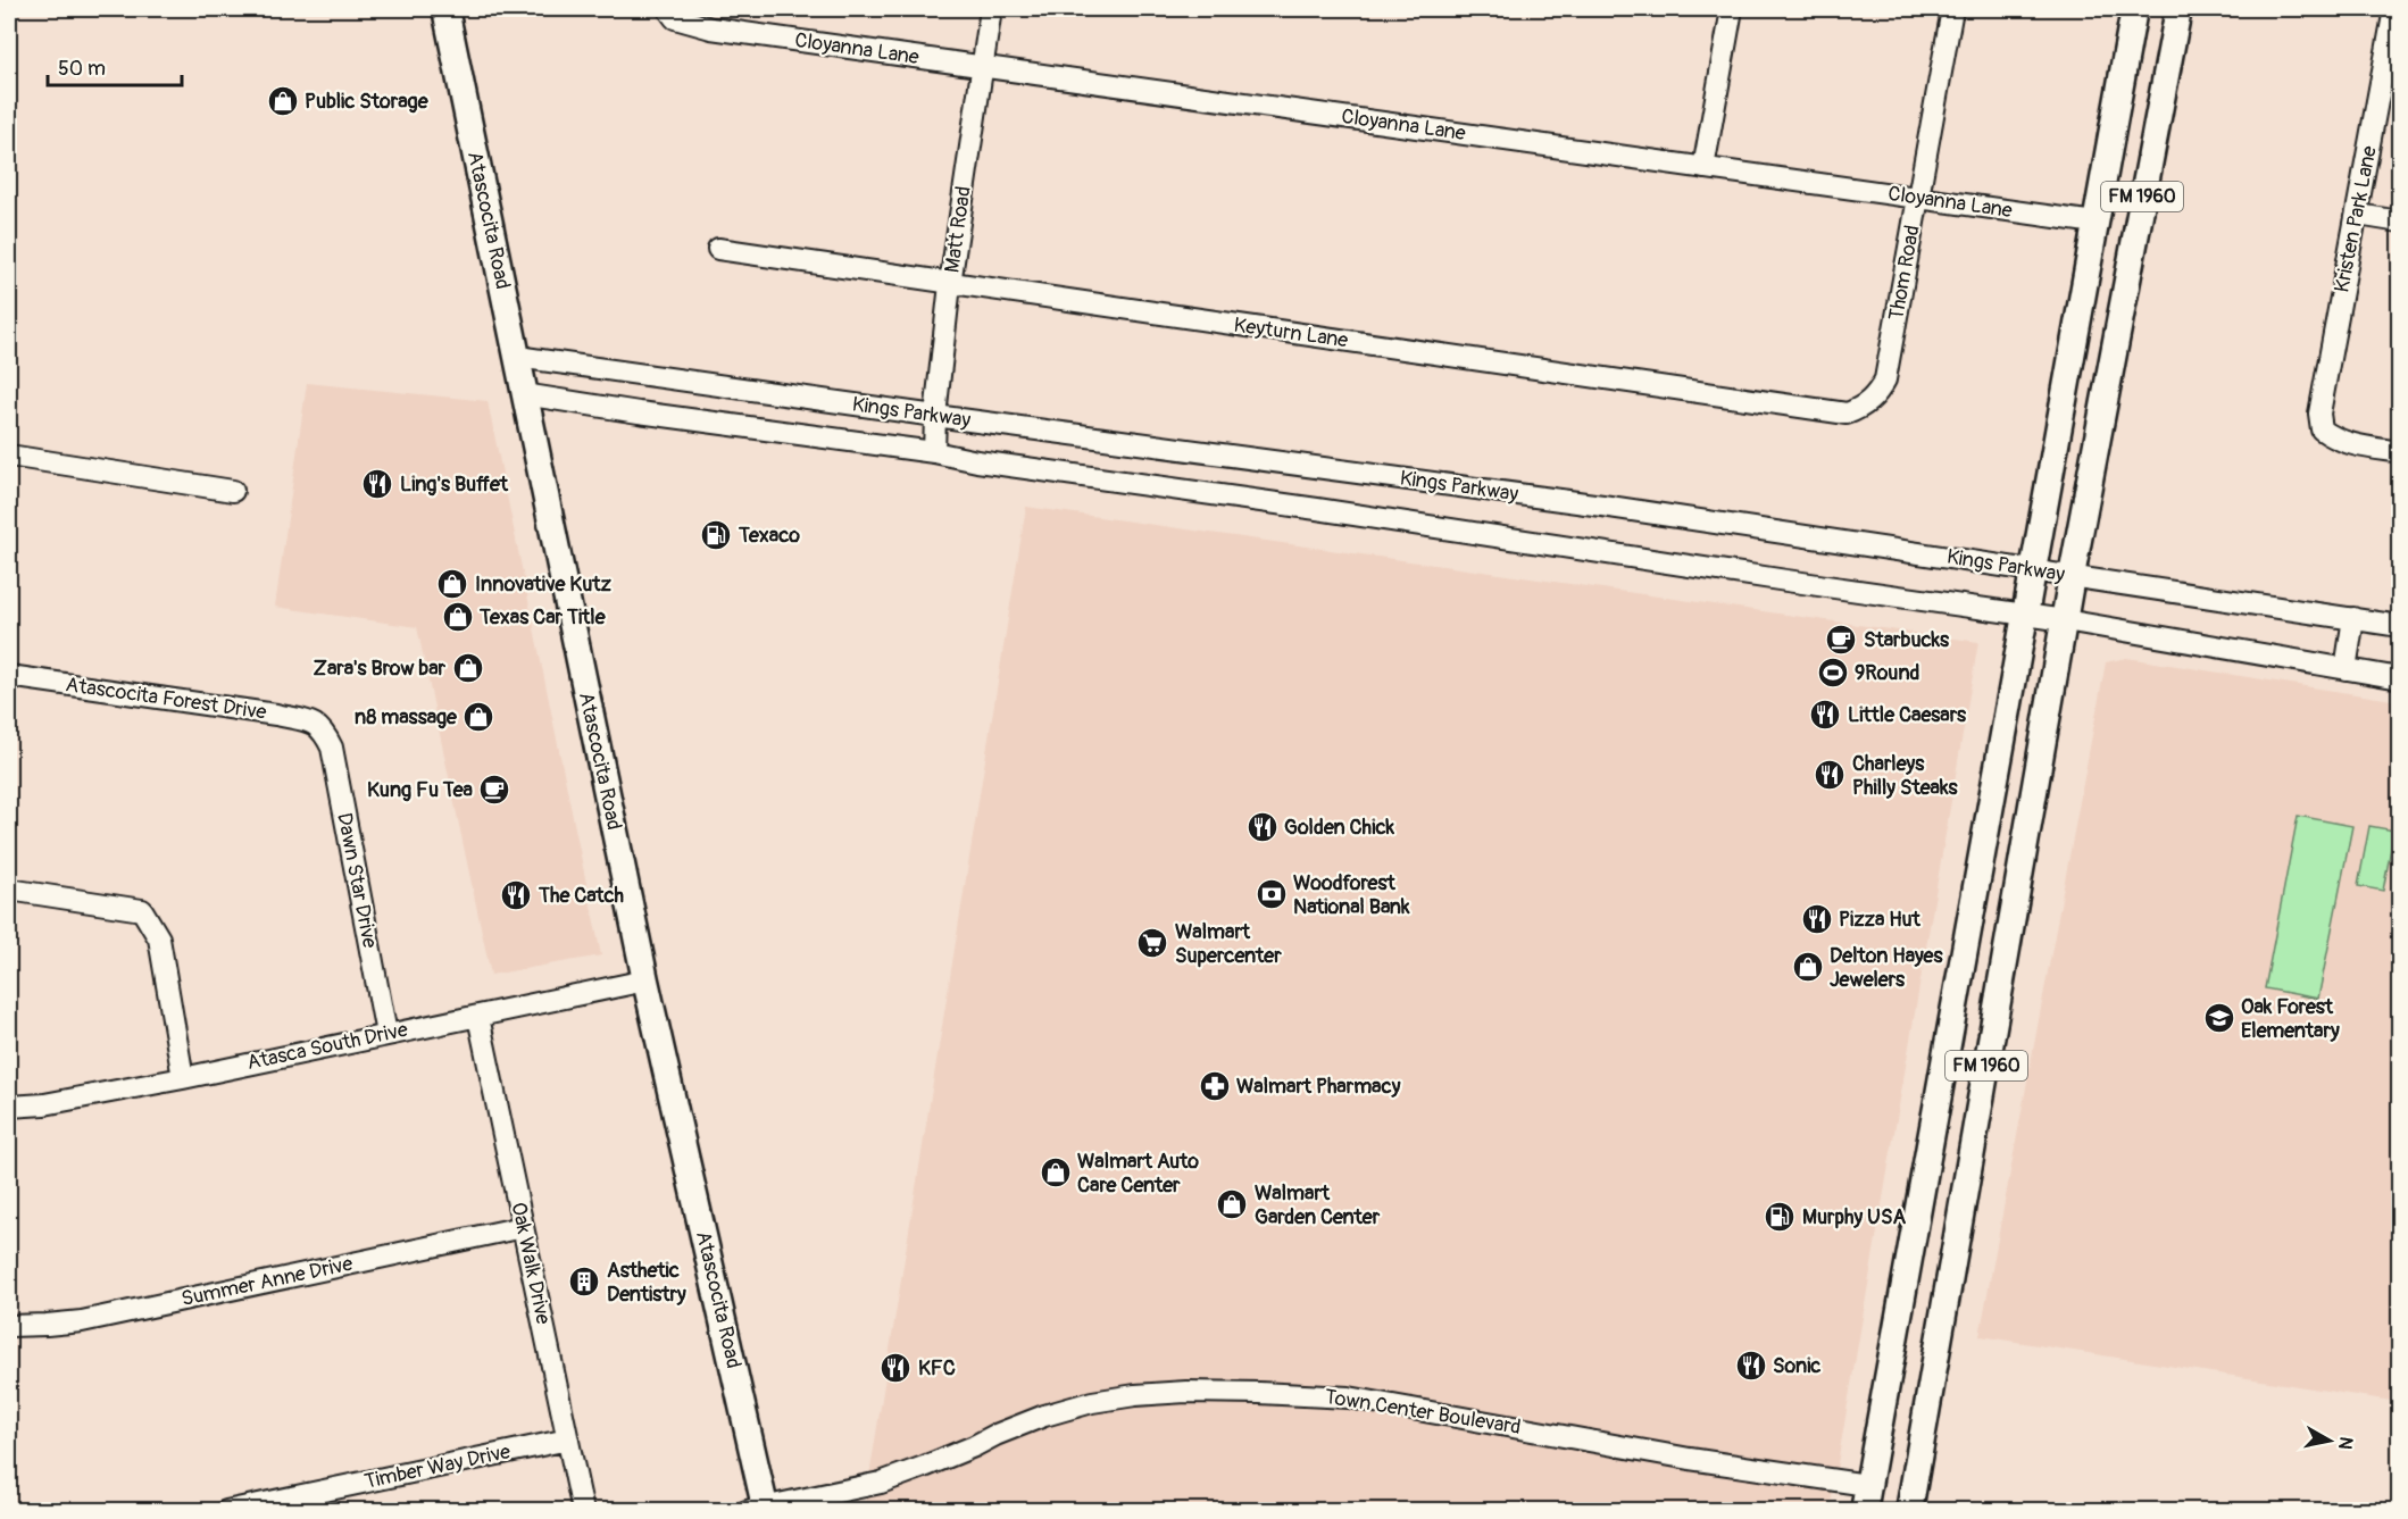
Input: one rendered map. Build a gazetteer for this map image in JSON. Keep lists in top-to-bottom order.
{
  "streets": {
    "main road": ["FM 1960", "Atascocita Road"],
    "street": [
      "Cloyanna Lane",
      "Kristen Park Lane",
      "Matt Road",
      "Thom Road",
      "Keyturn Lane",
      "Kings Parkway",
      "Atascocita Forest Drive",
      "Dawn Star Drive",
      "Atasca South Drive",
      "Oak Walk Drive",
      "Summer Anne Drive",
      "Town Center Boulevard",
      "Timber Way Drive"
    ]
  },
  "crossings": [
    ["Cloyanna Lane", "FM 1960"],
    ["Cloyanna Lane", "Matt Road"],
    ["Cloyanna Lane", "Thom Road"],
    ["FM 1960", "Kings Parkway"],
    ["FM 1960", "Town Center Boulevard"],
    ["Atascocita Road", "Kings Parkway"],
    ["Atascocita Road", "Atasca South Drive"],
    ["Atascocita Road", "Town Center Boulevard"],
    ["Matt Road", "Keyturn Lane"],
    ["Matt Road", "Kings Parkway"],
    ["Thom Road", "Keyturn Lane"],
    ["Atascocita Forest Drive", "Dawn Star Drive"],
    ["Dawn Star Drive", "Atasca South Drive"],
    ["Atasca South Drive", "Oak Walk Drive"],
    ["Oak Walk Drive", "Summer Anne Drive"],
    ["Oak Walk Drive", "Timber Way Drive"]
  ],
  "places": {
    "shop": [
      "Public Storage",
      "Innovative Kutz",
      "Texas Car Title",
      "Zara's Brow bar",
      "n8 massage",
      "Delton Hayes Jewelers",
      "Walmart Auto Care Center",
      "Walmart Garden Center"
    ],
    "restaurant": [
      "Ling's Buffet",
      "Little Caesars",
      "Charleys Philly Steaks",
      "Golden Chick",
      "The Catch",
      "Pizza Hut",
      "Sonic",
      "KFC"
    ],
    "fuel station": ["Texaco", "Murphy USA"],
    "cafe": ["Starbucks", "Kung Fu Tea"],
    "sports": ["9Round"],
    "bank": ["Woodforest National Bank"],
    "supermarket": ["Walmart Supercenter"],
    "school or university": ["Oak Forest Elementary"],
    "pharmacy": ["Walmart Pharmacy"],
    "building": ["Asthetic Dentistry"]
  },
  "scale_bar": "50 m",
  "north": "right"
}
